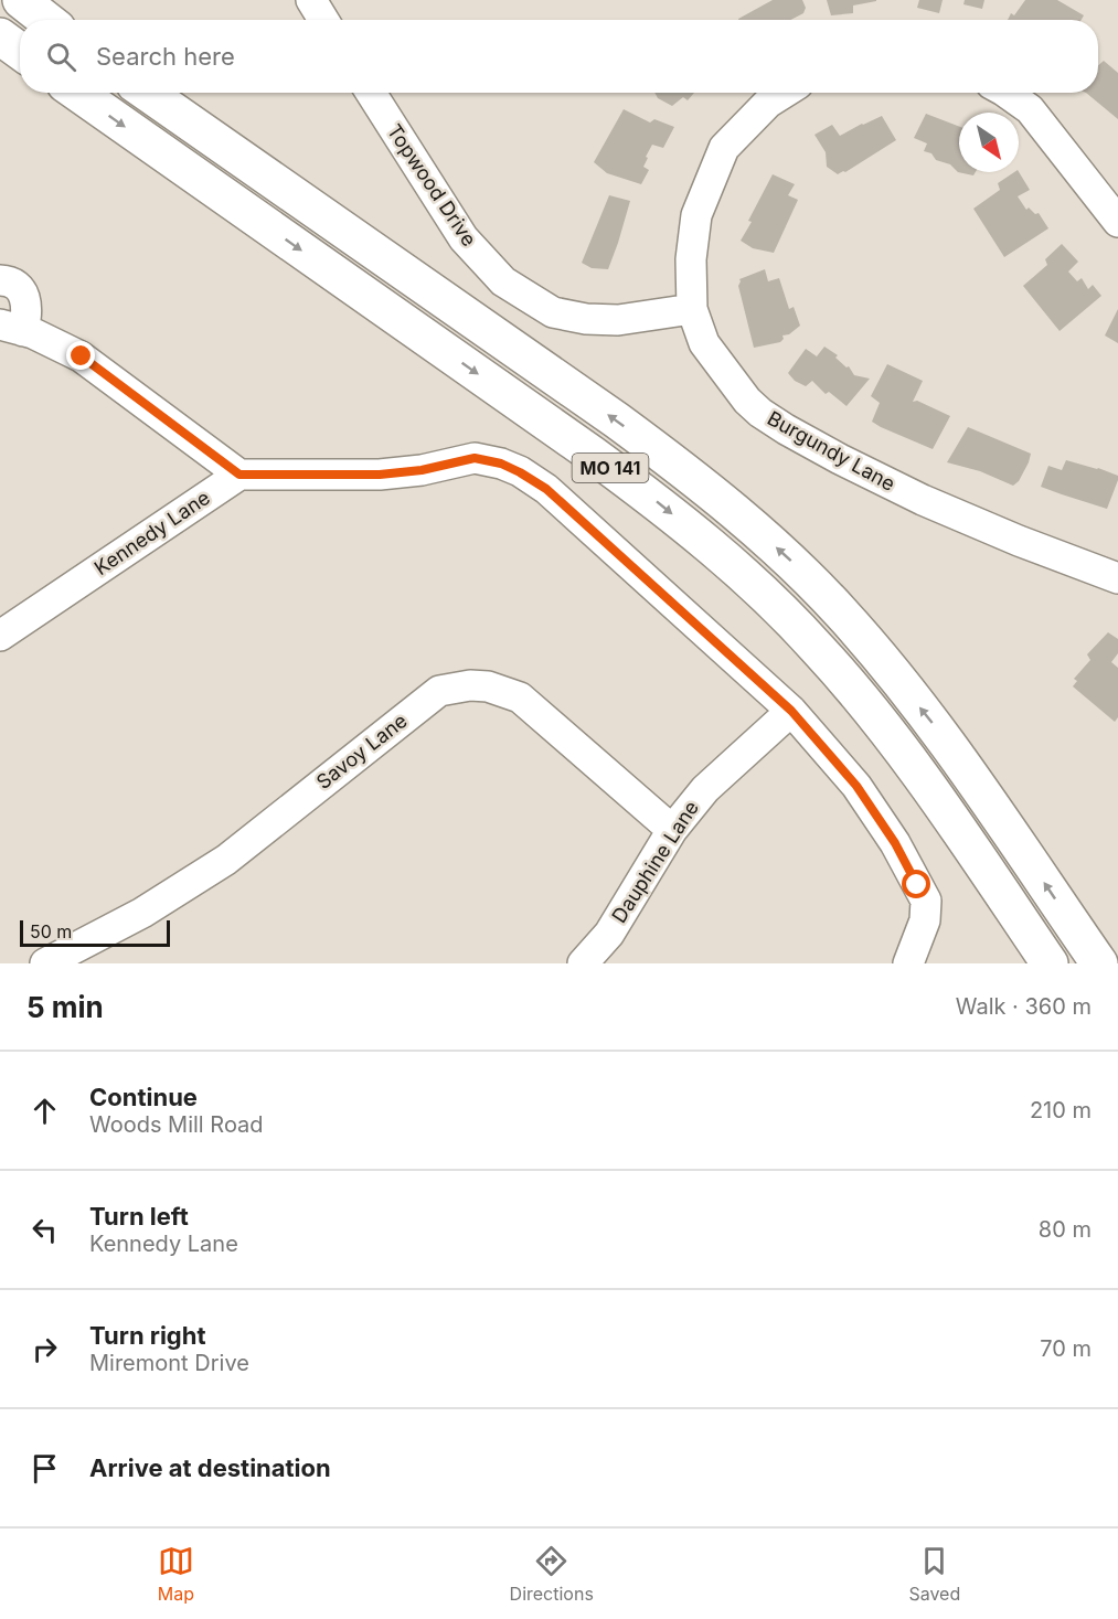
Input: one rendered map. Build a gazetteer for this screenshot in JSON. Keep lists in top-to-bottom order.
{
  "streets": {
    "highway": ["MO 141"],
    "street": [
      "Topwood Drive",
      "Burgundy Lane",
      "Kennedy Lane",
      "Savoy Lane",
      "Dauphine Lane"
    ]
  },
  "crossings": [
    ["Topwood Drive", "Burgundy Lane"],
    ["Savoy Lane", "Dauphine Lane"]
  ],
  "scale_bar": "50 m",
  "north": "bottom right",
  "page": {
    "search": "Search here",
    "scale": "50 m",
    "heading": ["5 min", "Walk · 360 m"],
    "list": [
      ["Continue", "Woods Mill Road", "210 m"],
      ["Turn left", "Kennedy Lane", "80 m"],
      ["Turn right", "Miremont Drive", "70 m"],
      "Arrive at destination"
    ],
    "nav": ["Map", "Directions", "Saved"]
  }
}
